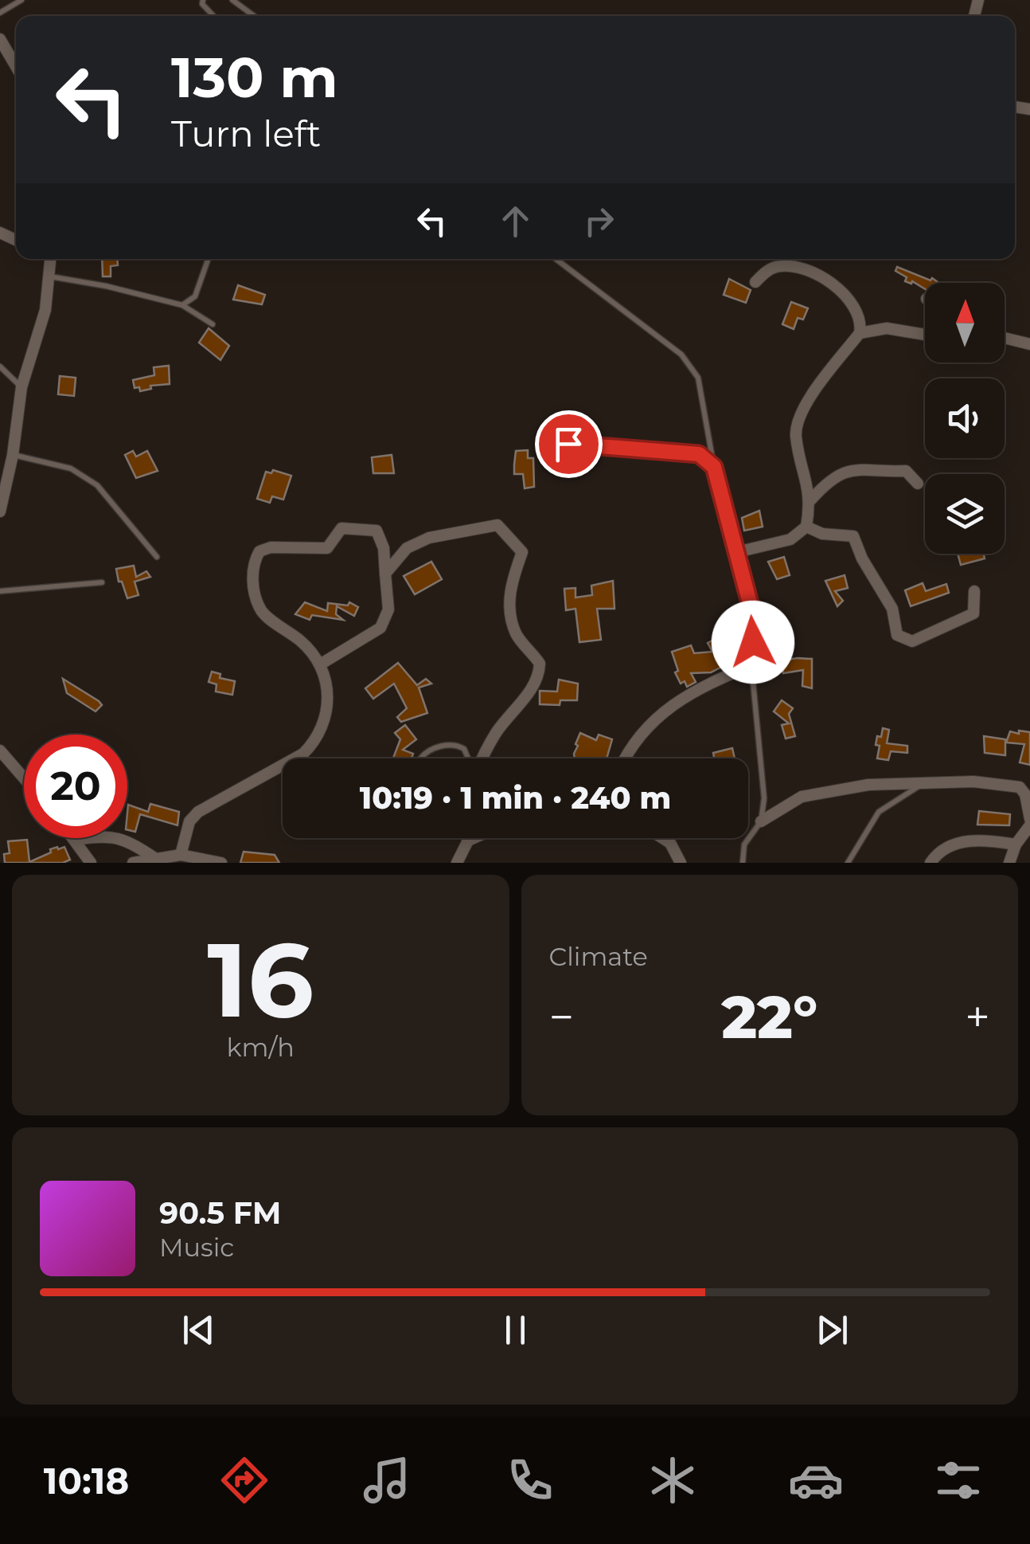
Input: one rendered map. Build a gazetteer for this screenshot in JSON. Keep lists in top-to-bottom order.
{
  "north": "top",
  "page": {
    "turn": ["130 m", "Turn left"],
    "limit": "20",
    "trip": "10:19 · 1 min · 240 m",
    "tile": [
      ["16", "km/h"],
      "Climate"
    ],
    "heat": ["−", "22°", "+"],
    "song": ["90.5 FM", "Music"],
    "tabs": "10:18"
  }
}
